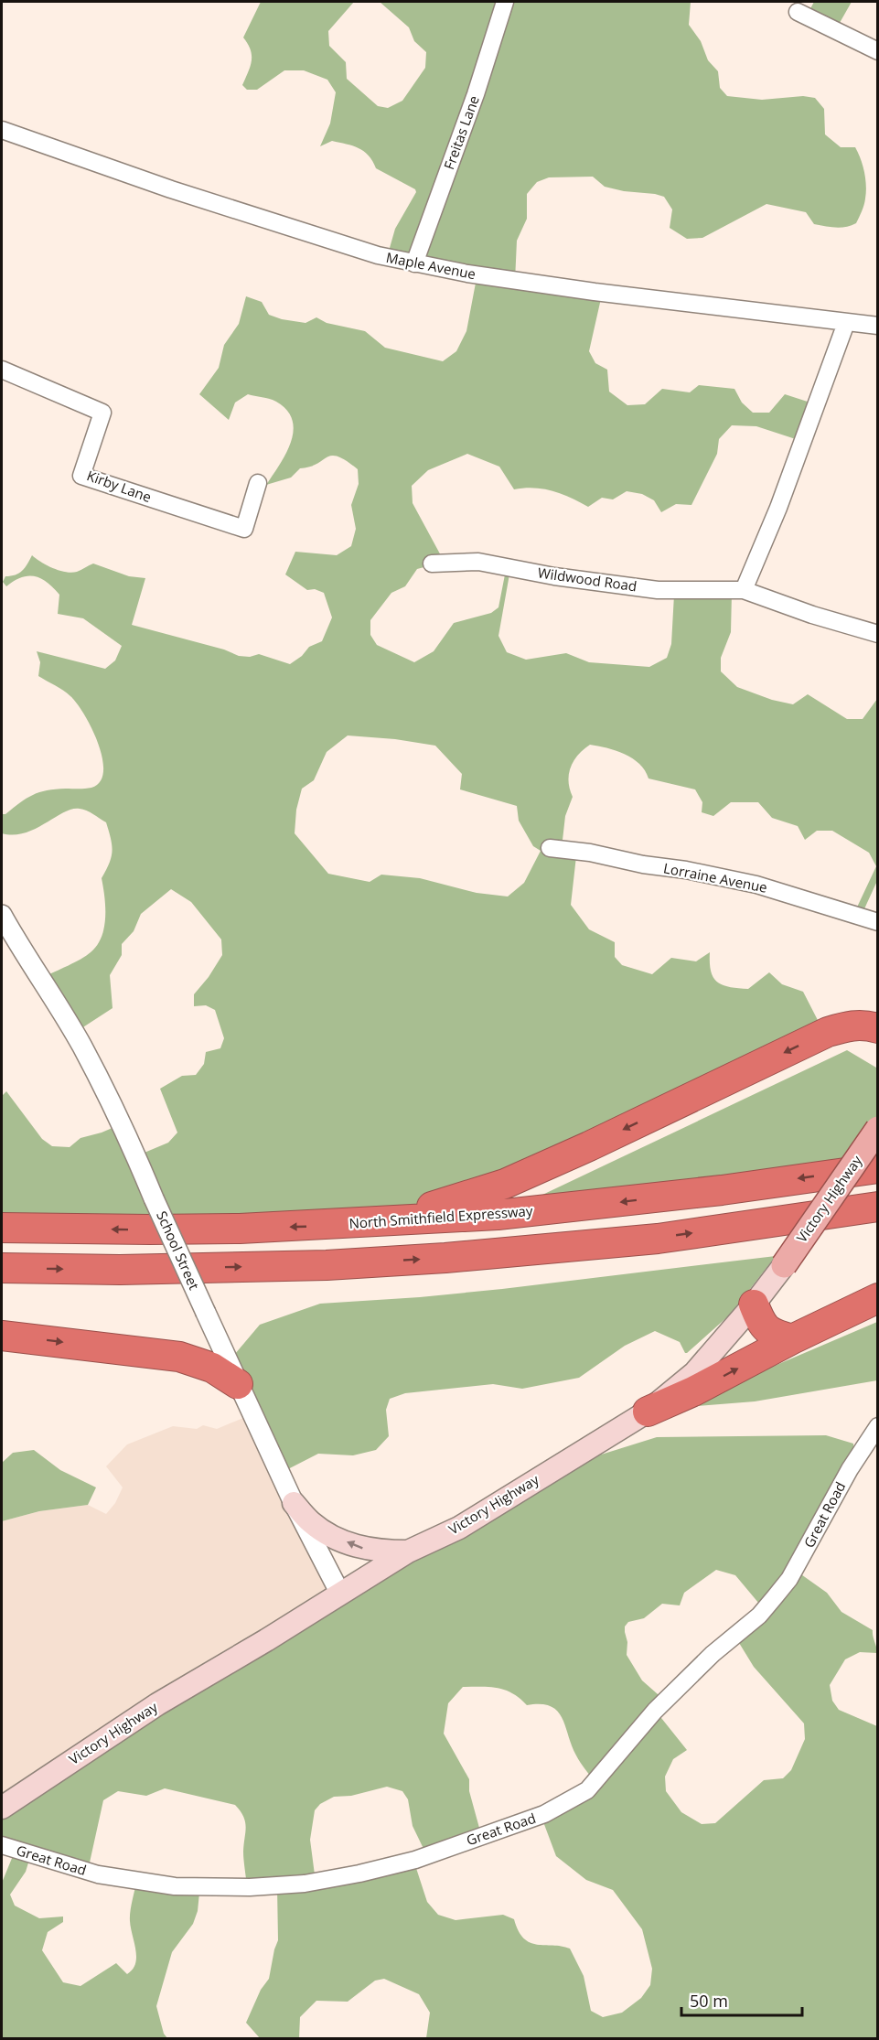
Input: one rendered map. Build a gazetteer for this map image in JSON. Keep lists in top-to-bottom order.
{
  "streets": {
    "highway": ["North Smithfield Expressway"],
    "main road": ["Victory Highway"],
    "street": [
      "Freitas Lane",
      "Maple Avenue",
      "Kirby Lane",
      "Wildwood Road",
      "Lorraine Avenue",
      "School Street",
      "Great Road"
    ]
  },
  "crossings": [
    ["Freitas Lane", "Maple Avenue"],
    ["Victory Highway", "School Street"]
  ],
  "scale_bar": "50 m"
}
